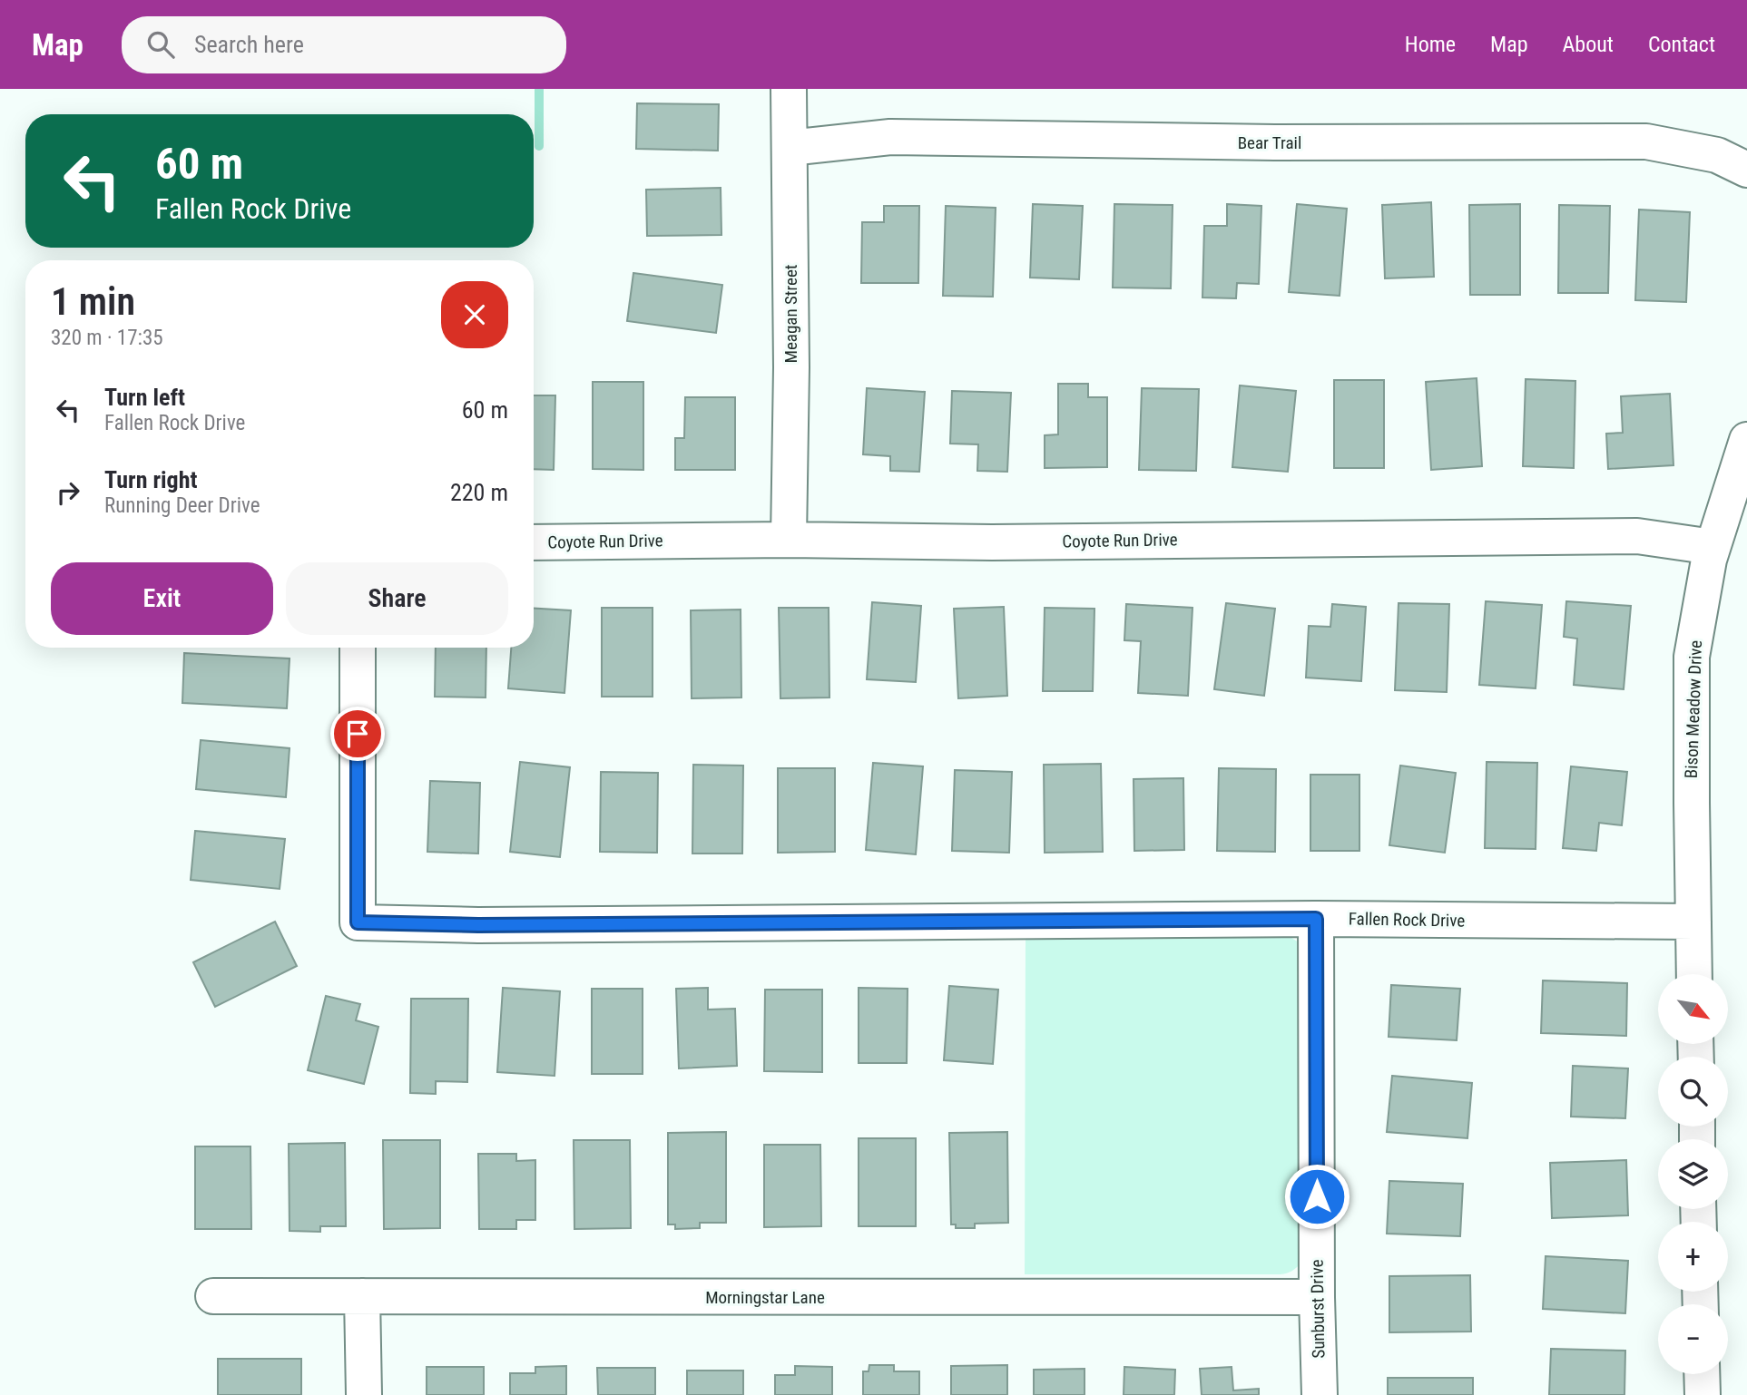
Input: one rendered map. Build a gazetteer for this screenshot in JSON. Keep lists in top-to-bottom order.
{
  "streets": {
    "street": [
      "Bear Trail",
      "Meagan Street",
      "Coyote Run Drive",
      "Bison Meadow Drive",
      "Fallen Rock Drive",
      "Morningstar Lane",
      "Sunburst Drive"
    ]
  },
  "crossings": [
    ["Bear Trail", "Meagan Street"],
    ["Meagan Street", "Coyote Run Drive"],
    ["Coyote Run Drive", "Bison Meadow Drive"],
    ["Bison Meadow Drive", "Fallen Rock Drive"],
    ["Fallen Rock Drive", "Sunburst Drive"],
    ["Morningstar Lane", "Sunburst Drive"]
  ],
  "north": "bottom right",
  "page": {
    "header": "Map",
    "search": "Search here",
    "nav": [
      "Home",
      "Map",
      "About",
      "Contact"
    ],
    "turn": ["60 m", "Fallen Rock Drive"],
    "heading": ["1 min", "320 m · 17:35"],
    "list": [
      {
        "name": "Turn left",
        "note": "Fallen Rock Drive",
        "value": "60 m"
      },
      {
        "name": "Turn right",
        "note": "Running Deer Drive",
        "value": "220 m"
      }
    ],
    "buttons": ["Exit", "Share"],
    "map_buttons": ["+", "−"]
  }
}
